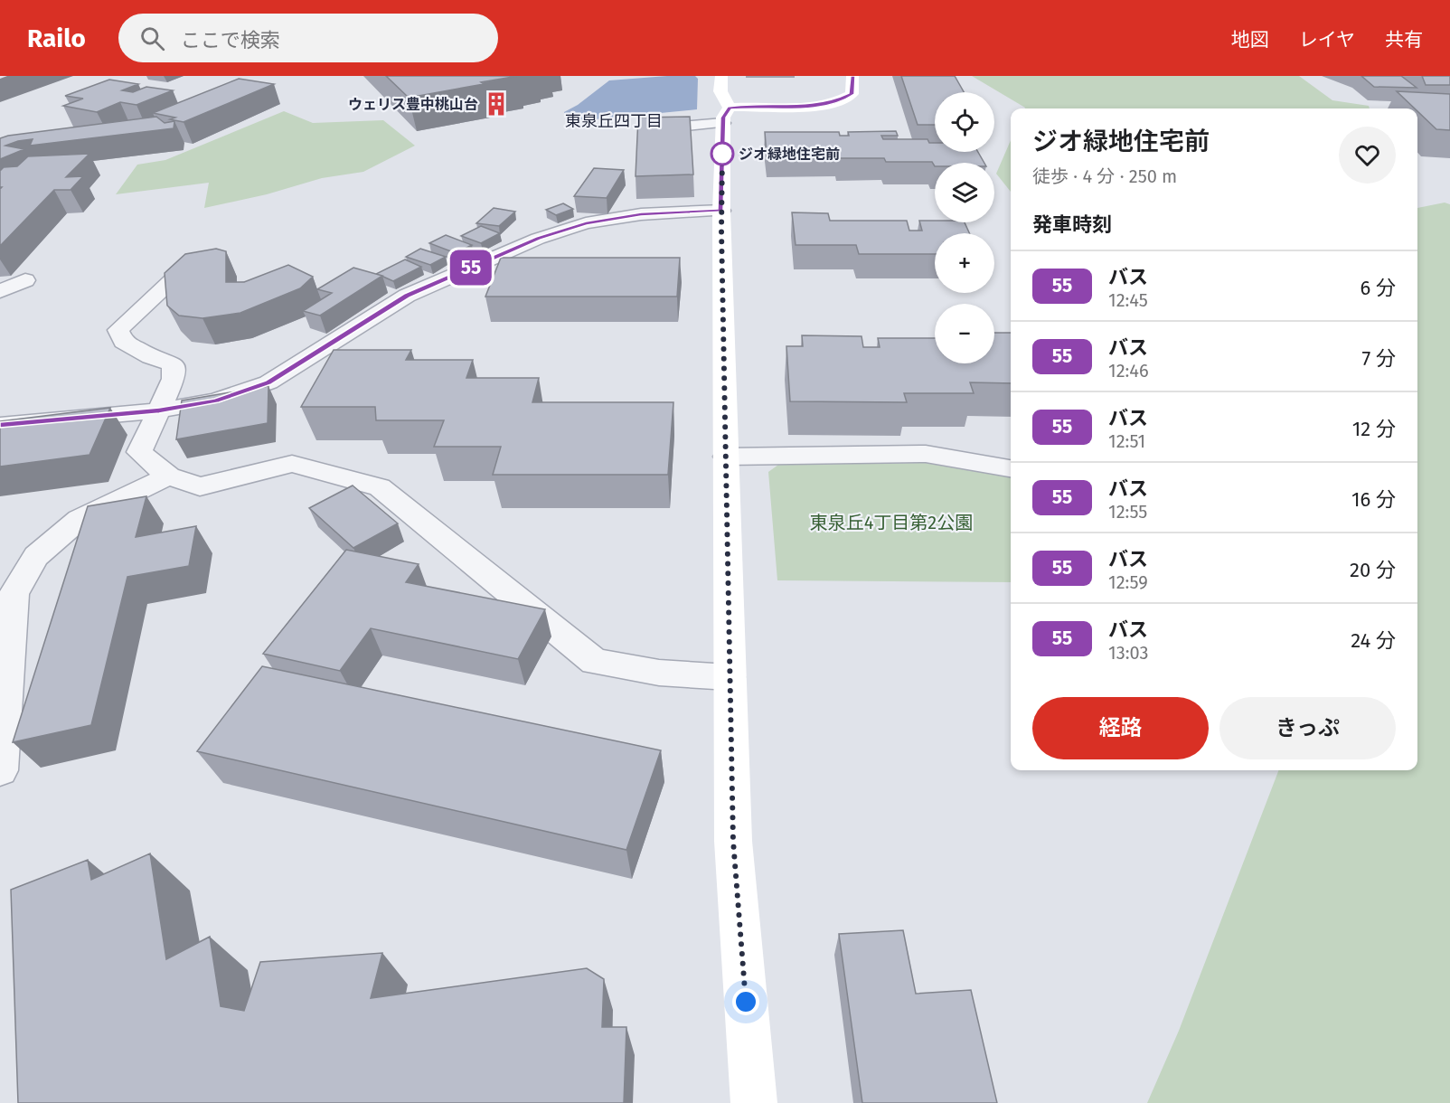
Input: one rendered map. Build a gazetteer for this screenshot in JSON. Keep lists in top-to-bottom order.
{
  "districts": ["東泉丘四丁目"],
  "parks": ["東泉丘4丁目第2公園"],
  "places": {
    "building": ["ウェリス豊中桃山台"],
    "other": ["ジオ緑地住宅前"]
  },
  "lines": ["bus line 55"],
  "page": {
    "header": "Railo",
    "search": "ここで検索",
    "nav": ["地図", "レイヤ", "共有"],
    "on_map": "55",
    "map_buttons": ["+", "−"],
    "heading": [
      ["ジオ緑地住宅前", "徒歩 · 4 分 · 250 m"],
      "発車時刻"
    ],
    "list": [
      {
        "mark": "55",
        "name": "バス",
        "note": "12:45",
        "value": "6 分"
      },
      {
        "mark": "55",
        "name": "バス",
        "note": "12:46",
        "value": "7 分"
      },
      {
        "mark": "55",
        "name": "バス",
        "note": "12:51",
        "value": "12 分"
      },
      {
        "mark": "55",
        "name": "バス",
        "note": "12:55",
        "value": "16 分"
      },
      {
        "mark": "55",
        "name": "バス",
        "note": "12:59",
        "value": "20 分"
      },
      {
        "mark": "55",
        "name": "バス",
        "note": "13:03",
        "value": "24 分"
      }
    ],
    "buttons": ["経路", "きっぷ"]
  }
}
